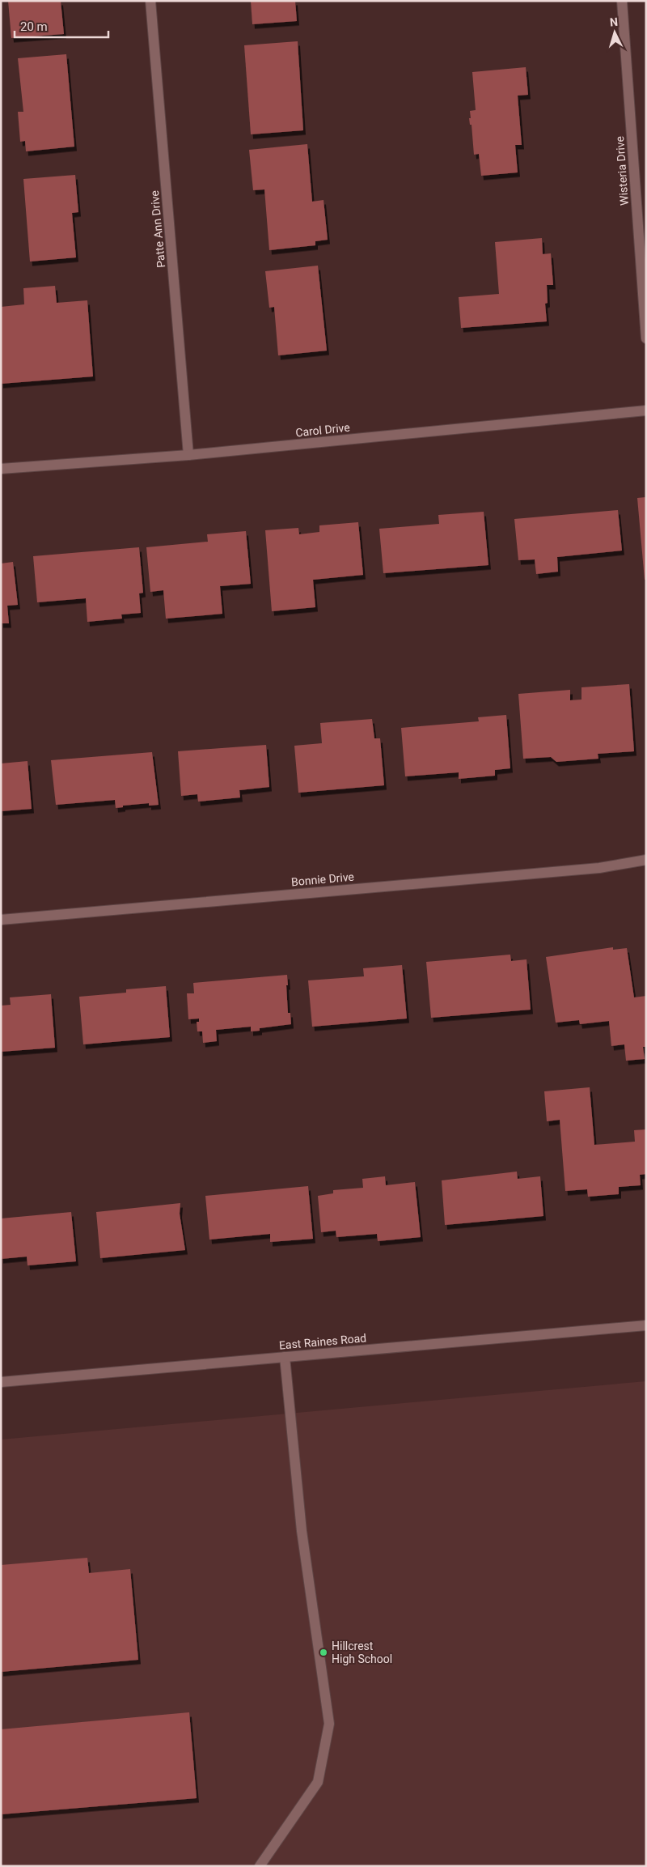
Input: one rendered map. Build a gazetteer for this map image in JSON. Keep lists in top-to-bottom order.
{
  "streets": {
    "street": [
      "Wisteria Drive",
      "Patte Ann Drive",
      "Carol Drive",
      "Bonnie Drive",
      "East Raines Road"
    ]
  },
  "crossings": [
    ["Patte Ann Drive", "Carol Drive"]
  ],
  "places": ["Hillcrest High School"],
  "scale_bar": "20 m",
  "north": "top"
}
